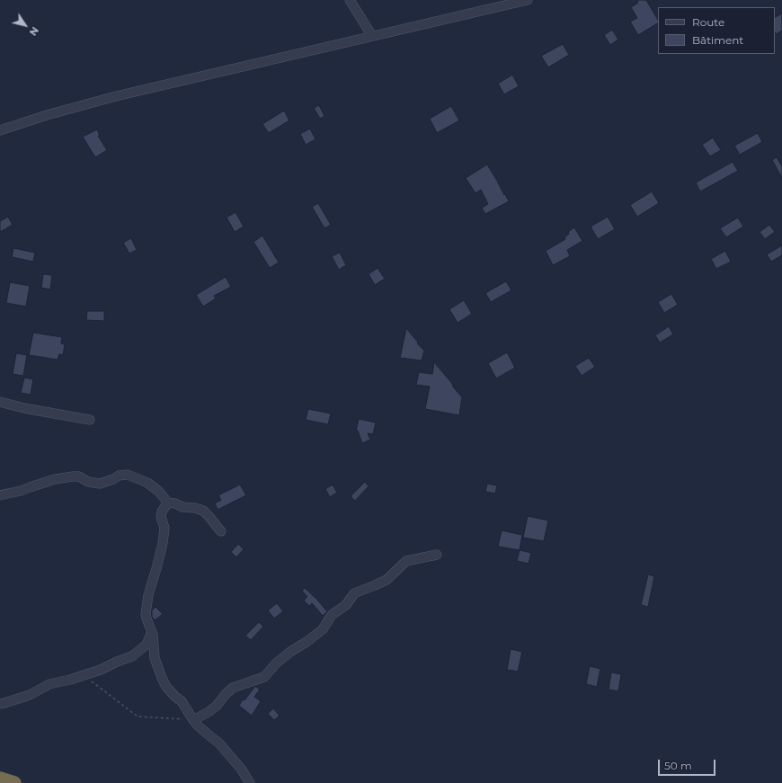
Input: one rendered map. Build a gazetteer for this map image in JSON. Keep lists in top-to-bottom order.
{
  "legend": ["Route", "Bâtiment"],
  "scale_bar": "50 m",
  "north": "bottom right"
}
